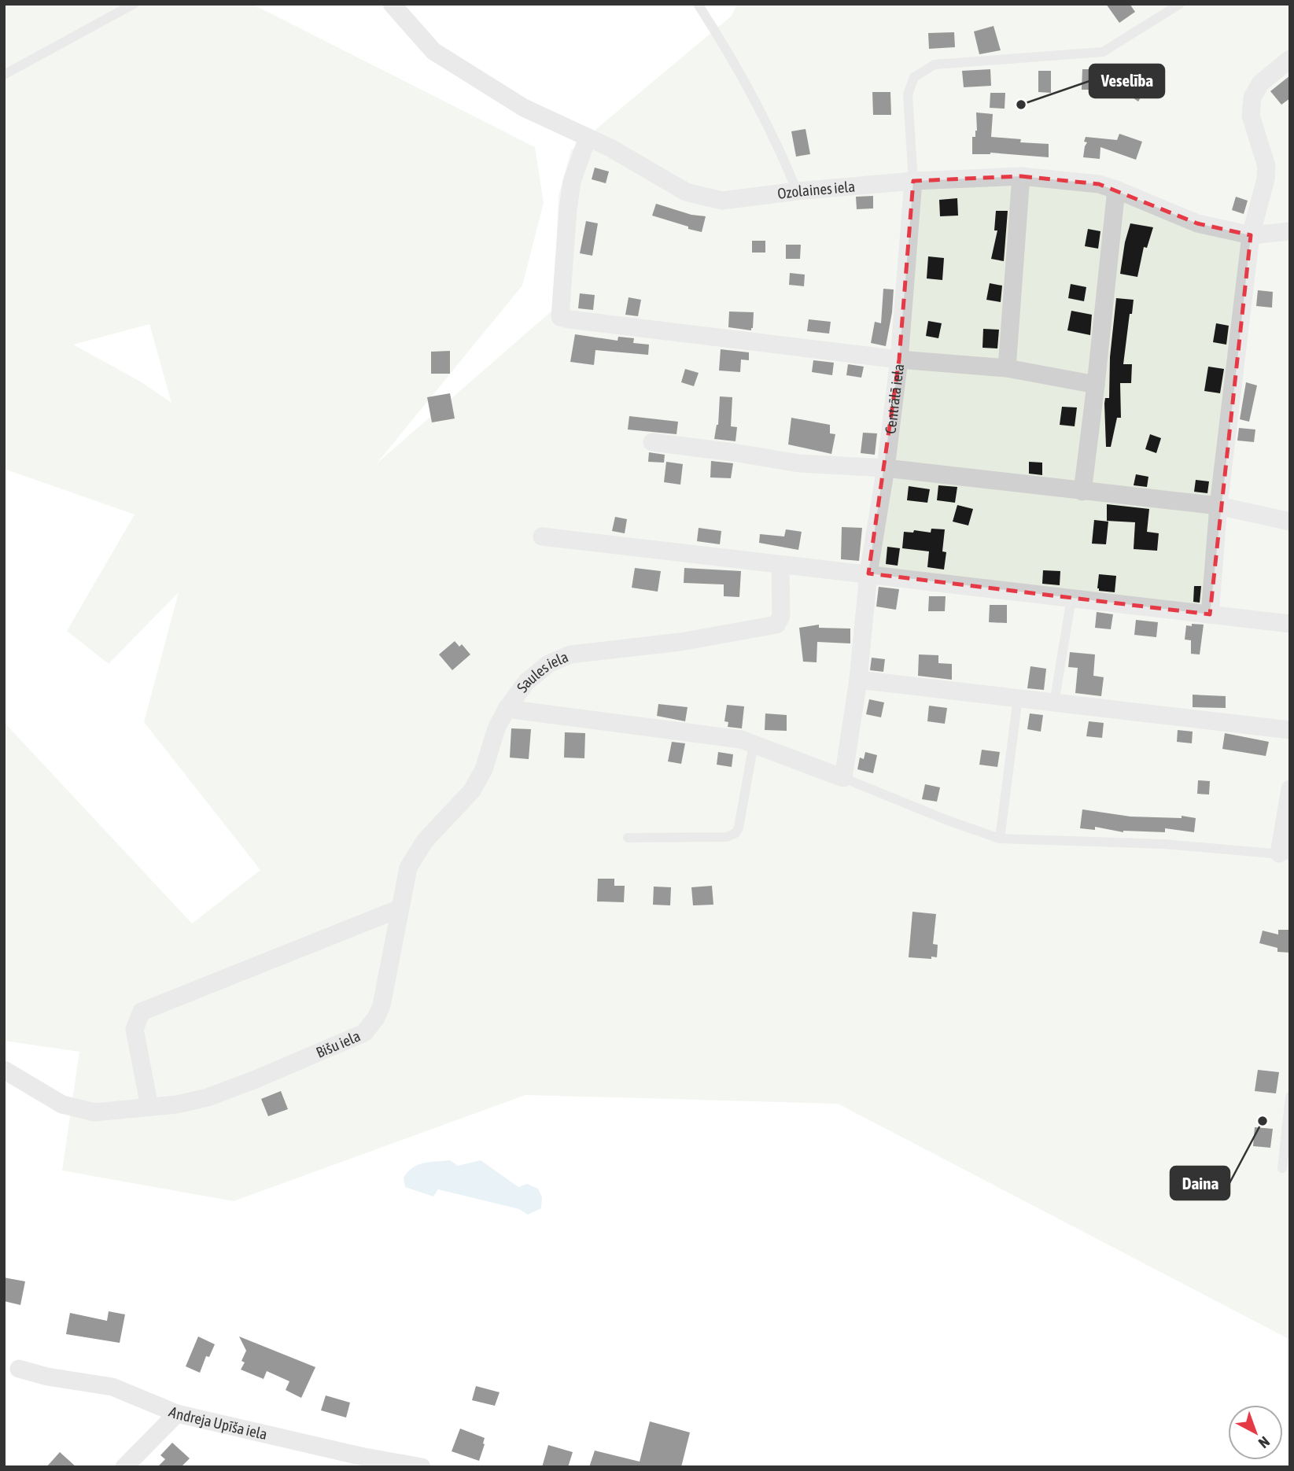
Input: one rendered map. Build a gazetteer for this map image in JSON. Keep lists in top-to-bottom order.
{
  "streets": {
    "street": [
      "Ozolaines iela",
      "Centrālā iela",
      "Saules iela",
      "Bišu iela",
      "Andreja Upīša iela"
    ]
  },
  "crossings": [
    ["Ozolaines iela", "Centrālā iela"],
    ["Saules iela", "Bišu iela"]
  ],
  "places": ["Veselība", "Daina"],
  "north": "bottom right"
}
